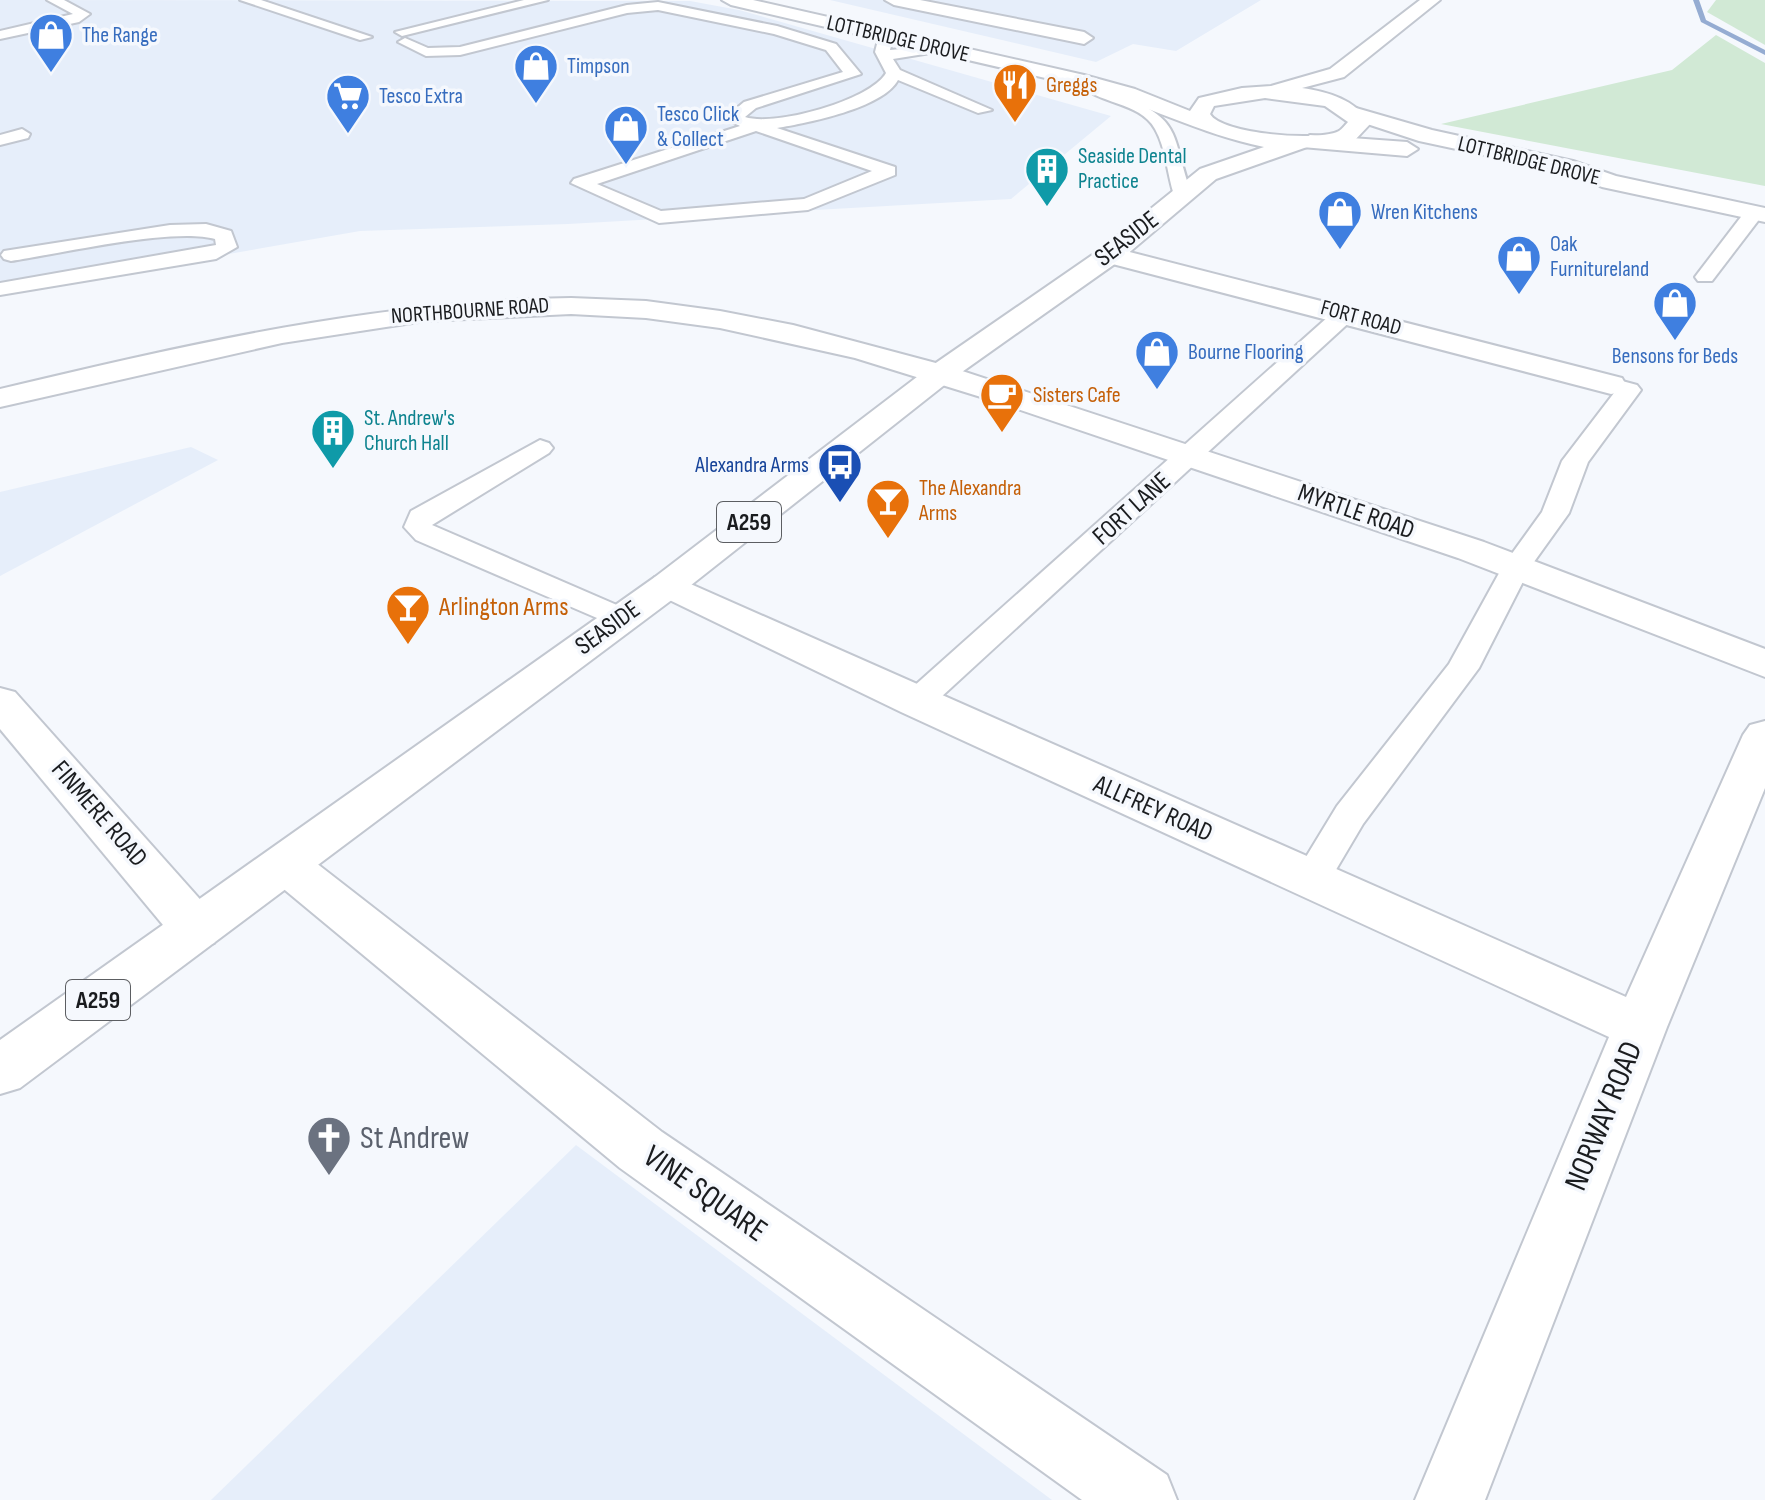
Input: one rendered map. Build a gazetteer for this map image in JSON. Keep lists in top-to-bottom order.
{
  "streets": {
    "street": [
      "LOTTBRIDGE DROVE",
      "SEASIDE",
      "NORTHBOURNE ROAD",
      "FORT ROAD",
      "MYRTLE ROAD",
      "A259",
      "ALLFREY ROAD",
      "FINMERE ROAD",
      "NORWAY ROAD",
      "VINE SQUARE"
    ],
    "lane": ["FORT LANE"]
  },
  "crossings": [
    ["LOTTBRIDGE DROVE", "SEASIDE"],
    ["SEASIDE", "NORTHBOURNE ROAD"],
    ["SEASIDE", "FORT ROAD"],
    ["SEASIDE", "MYRTLE ROAD"],
    ["SEASIDE", "ALLFREY ROAD"],
    ["SEASIDE", "FINMERE ROAD"],
    ["SEASIDE", "VINE SQUARE"],
    ["NORTHBOURNE ROAD", "MYRTLE ROAD"],
    ["FORT ROAD", "FORT LANE"],
    ["FORT LANE", "MYRTLE ROAD"],
    ["FORT LANE", "ALLFREY ROAD"],
    ["ALLFREY ROAD", "NORWAY ROAD"]
  ],
  "places": {
    "shop": [
      "The Range",
      "Timpson",
      "Tesco Click & Collect",
      "Wren Kitchens",
      "Oak Furnitureland",
      "Bensons for Beds",
      "Bourne Flooring"
    ],
    "restaurant": ["Greggs"],
    "supermarket": ["Tesco Extra"],
    "building": ["Seaside Dental Practice", "St. Andrew's Church Hall"],
    "cafe": ["Sisters Cafe"],
    "bus stop": ["Alexandra Arms"],
    "bar": ["The Alexandra Arms", "Arlington Arms"],
    "church": ["St Andrew"]
  }
}
